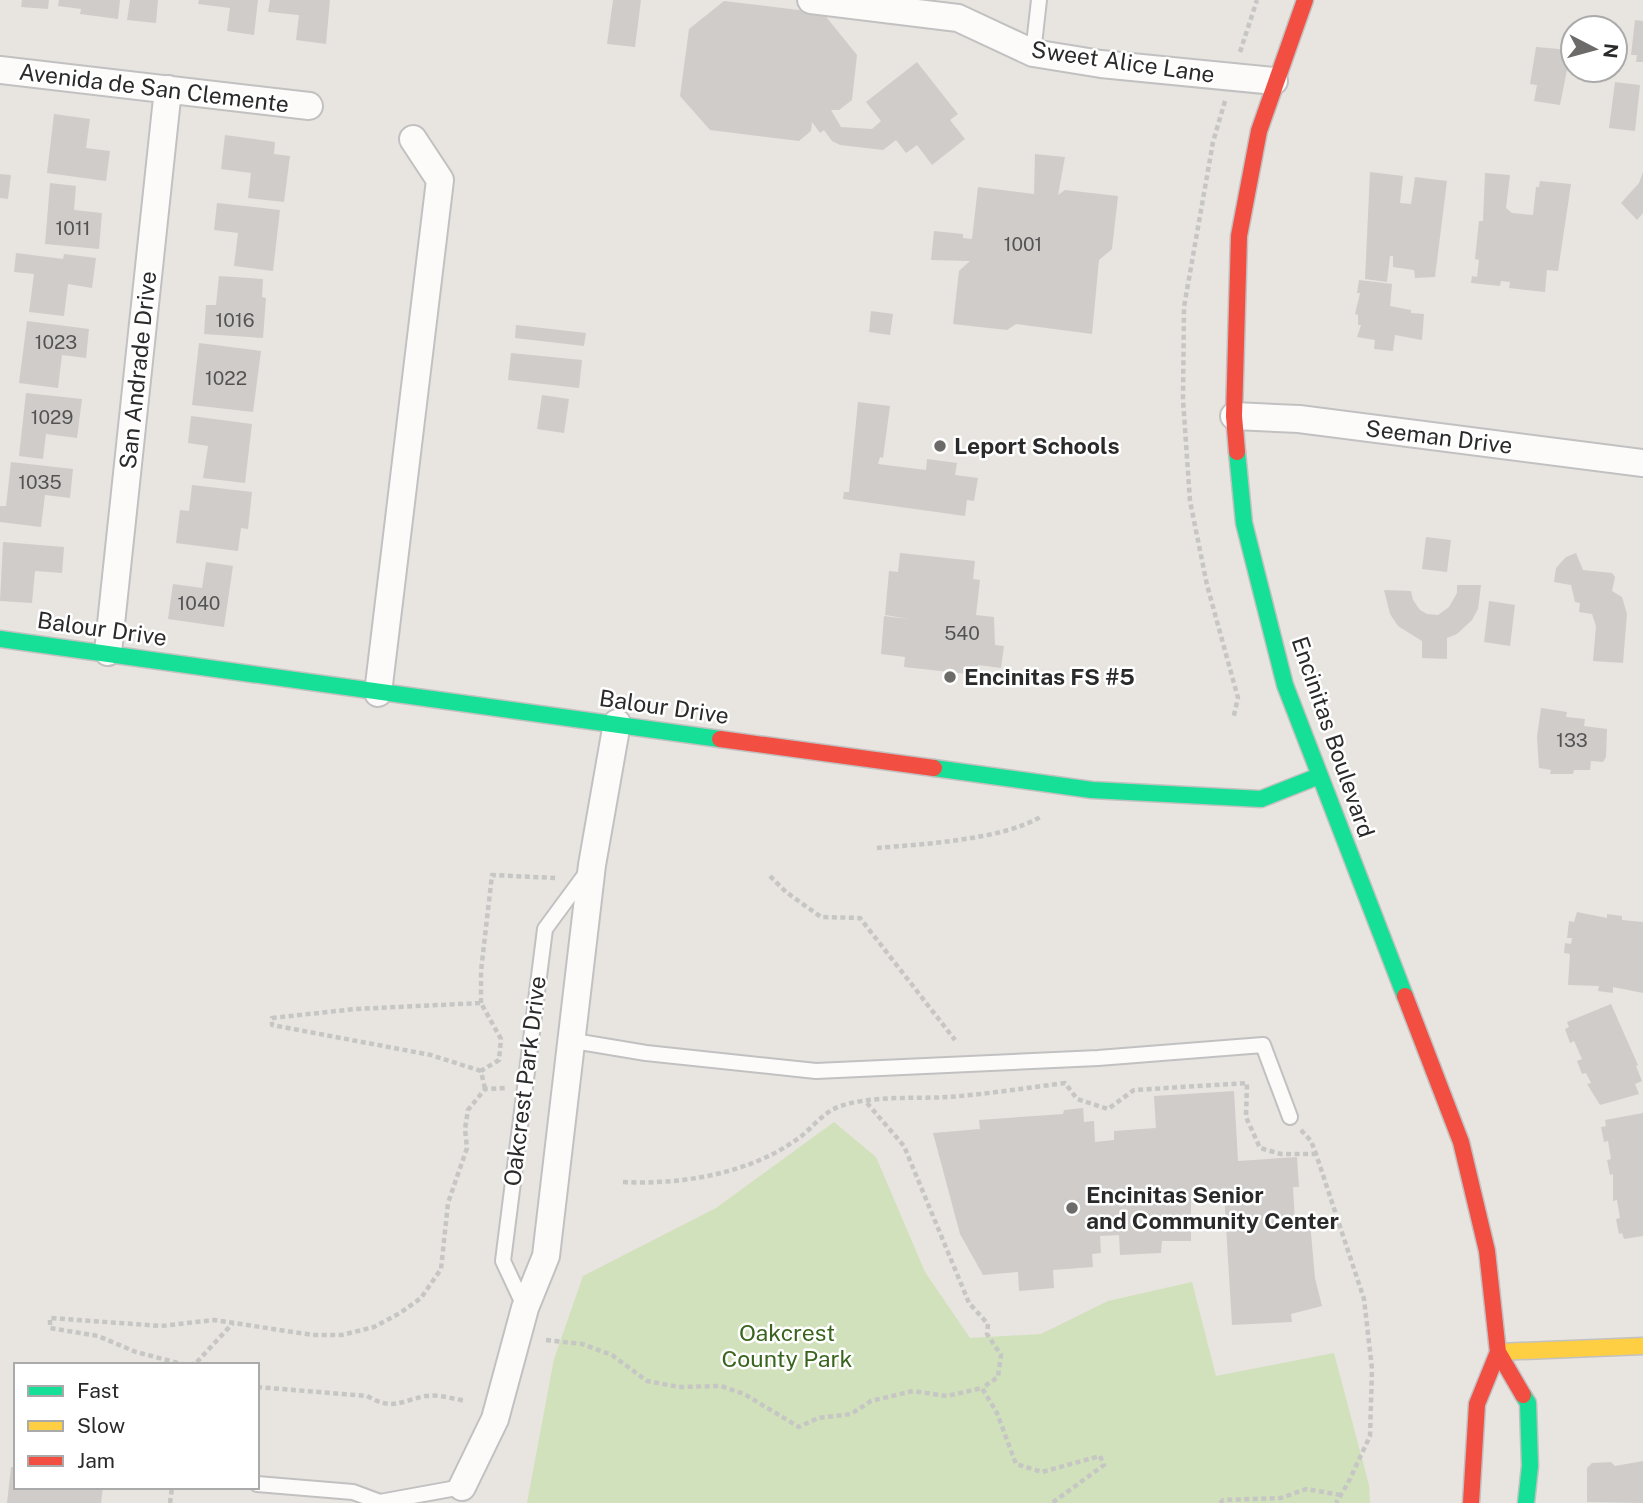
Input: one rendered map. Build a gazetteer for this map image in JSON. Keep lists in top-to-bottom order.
{
  "streets": {
    "main road": ["Balour Drive", "Encinitas Boulevard"],
    "street": [
      "Sweet Alice Lane",
      "Avenida de San Clemente",
      "San Andrade Drive",
      "Seeman Drive",
      "Oakcrest Park Drive"
    ]
  },
  "crossings": [
    ["Sweet Alice Lane", "Encinitas Boulevard"],
    ["Avenida de San Clemente", "San Andrade Drive"],
    ["San Andrade Drive", "Balour Drive"],
    ["Seeman Drive", "Encinitas Boulevard"],
    ["Balour Drive", "Encinitas Boulevard"],
    ["Balour Drive", "Oakcrest Park Drive"]
  ],
  "parks": ["Oakcrest County Park"],
  "places": ["Leport Schools", "Encinitas FS #5", "Encinitas Senior and Community Center"],
  "house_numbers": [
    "1011",
    "1001",
    "1016",
    "1023",
    "1022",
    "1029",
    "1035",
    "1040",
    "540",
    "133"
  ],
  "legend": ["Fast", "Slow", "Jam"],
  "north": "right"
}
